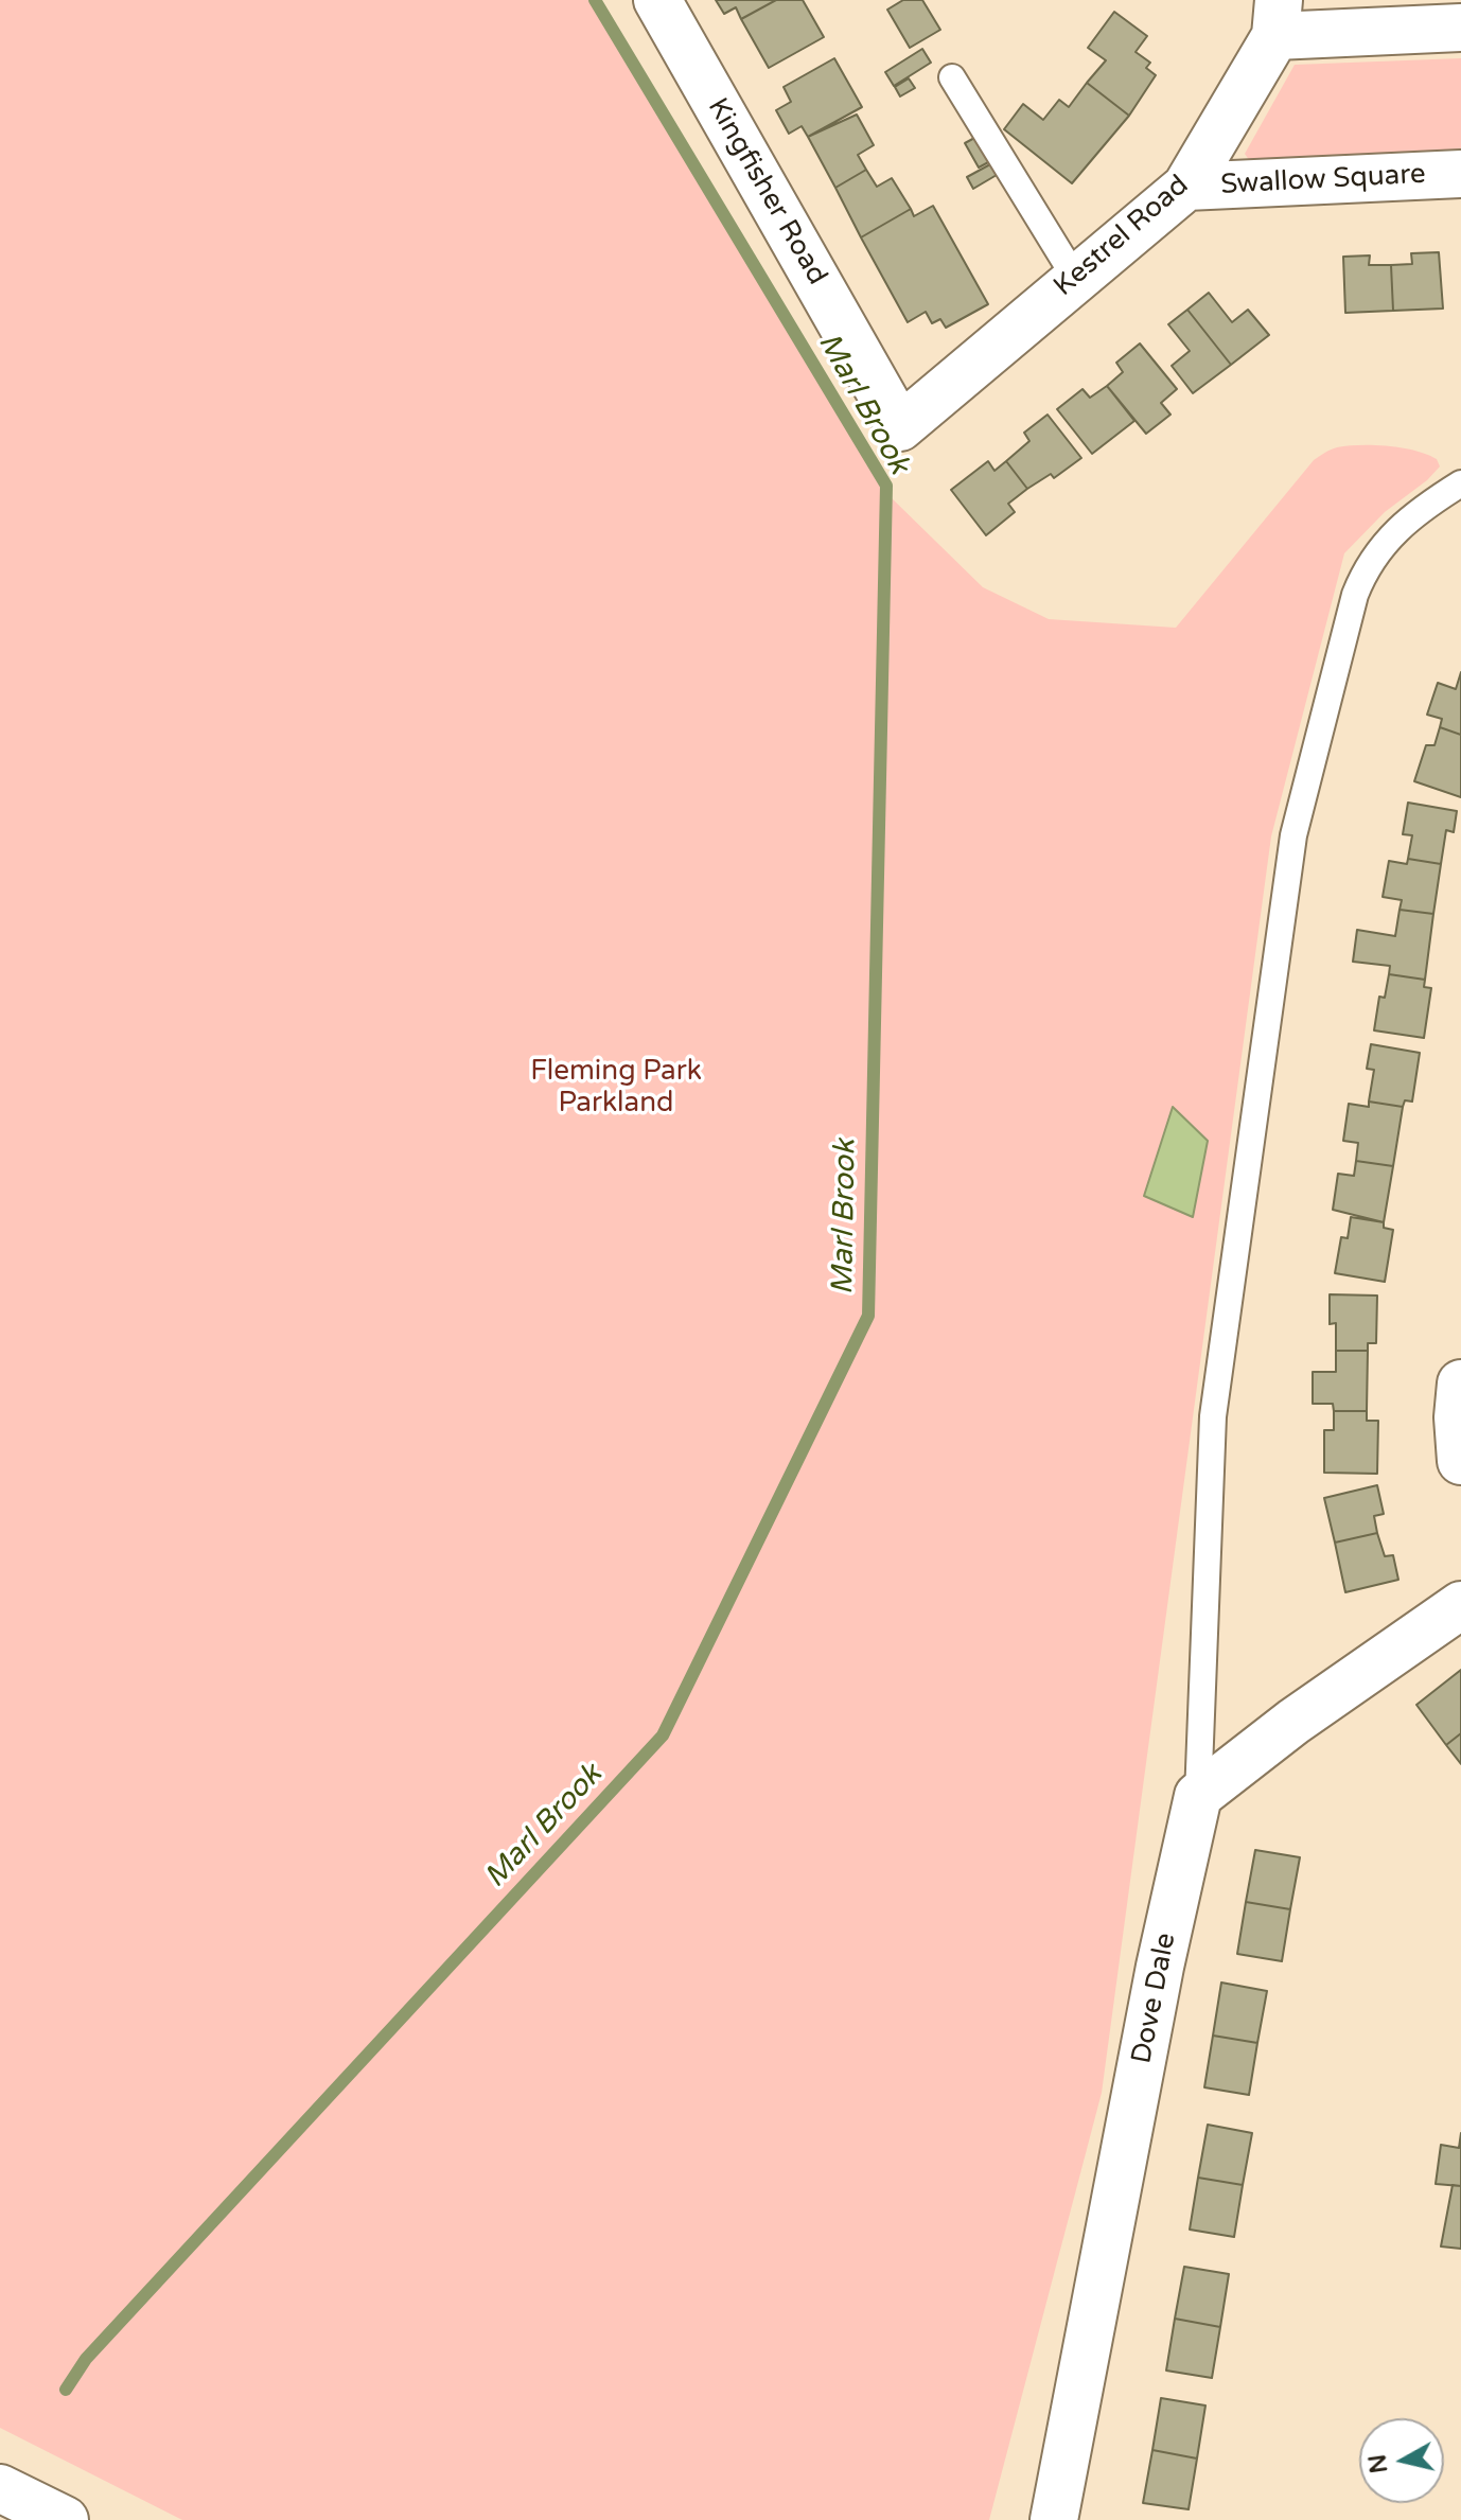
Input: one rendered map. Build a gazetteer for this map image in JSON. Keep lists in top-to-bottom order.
{
  "streets": {
    "main road": [
      "Swallow Square",
      "Kingfisher Road",
      "Kestrel Road",
      "Dove Dale"
    ]
  },
  "crossings": [
    ["Swallow Square", "Kestrel Road"],
    ["Kingfisher Road", "Kestrel Road"]
  ],
  "water": ["Marl Brook"],
  "parks": ["Fleming Park Parkland"],
  "north": "left"
}
